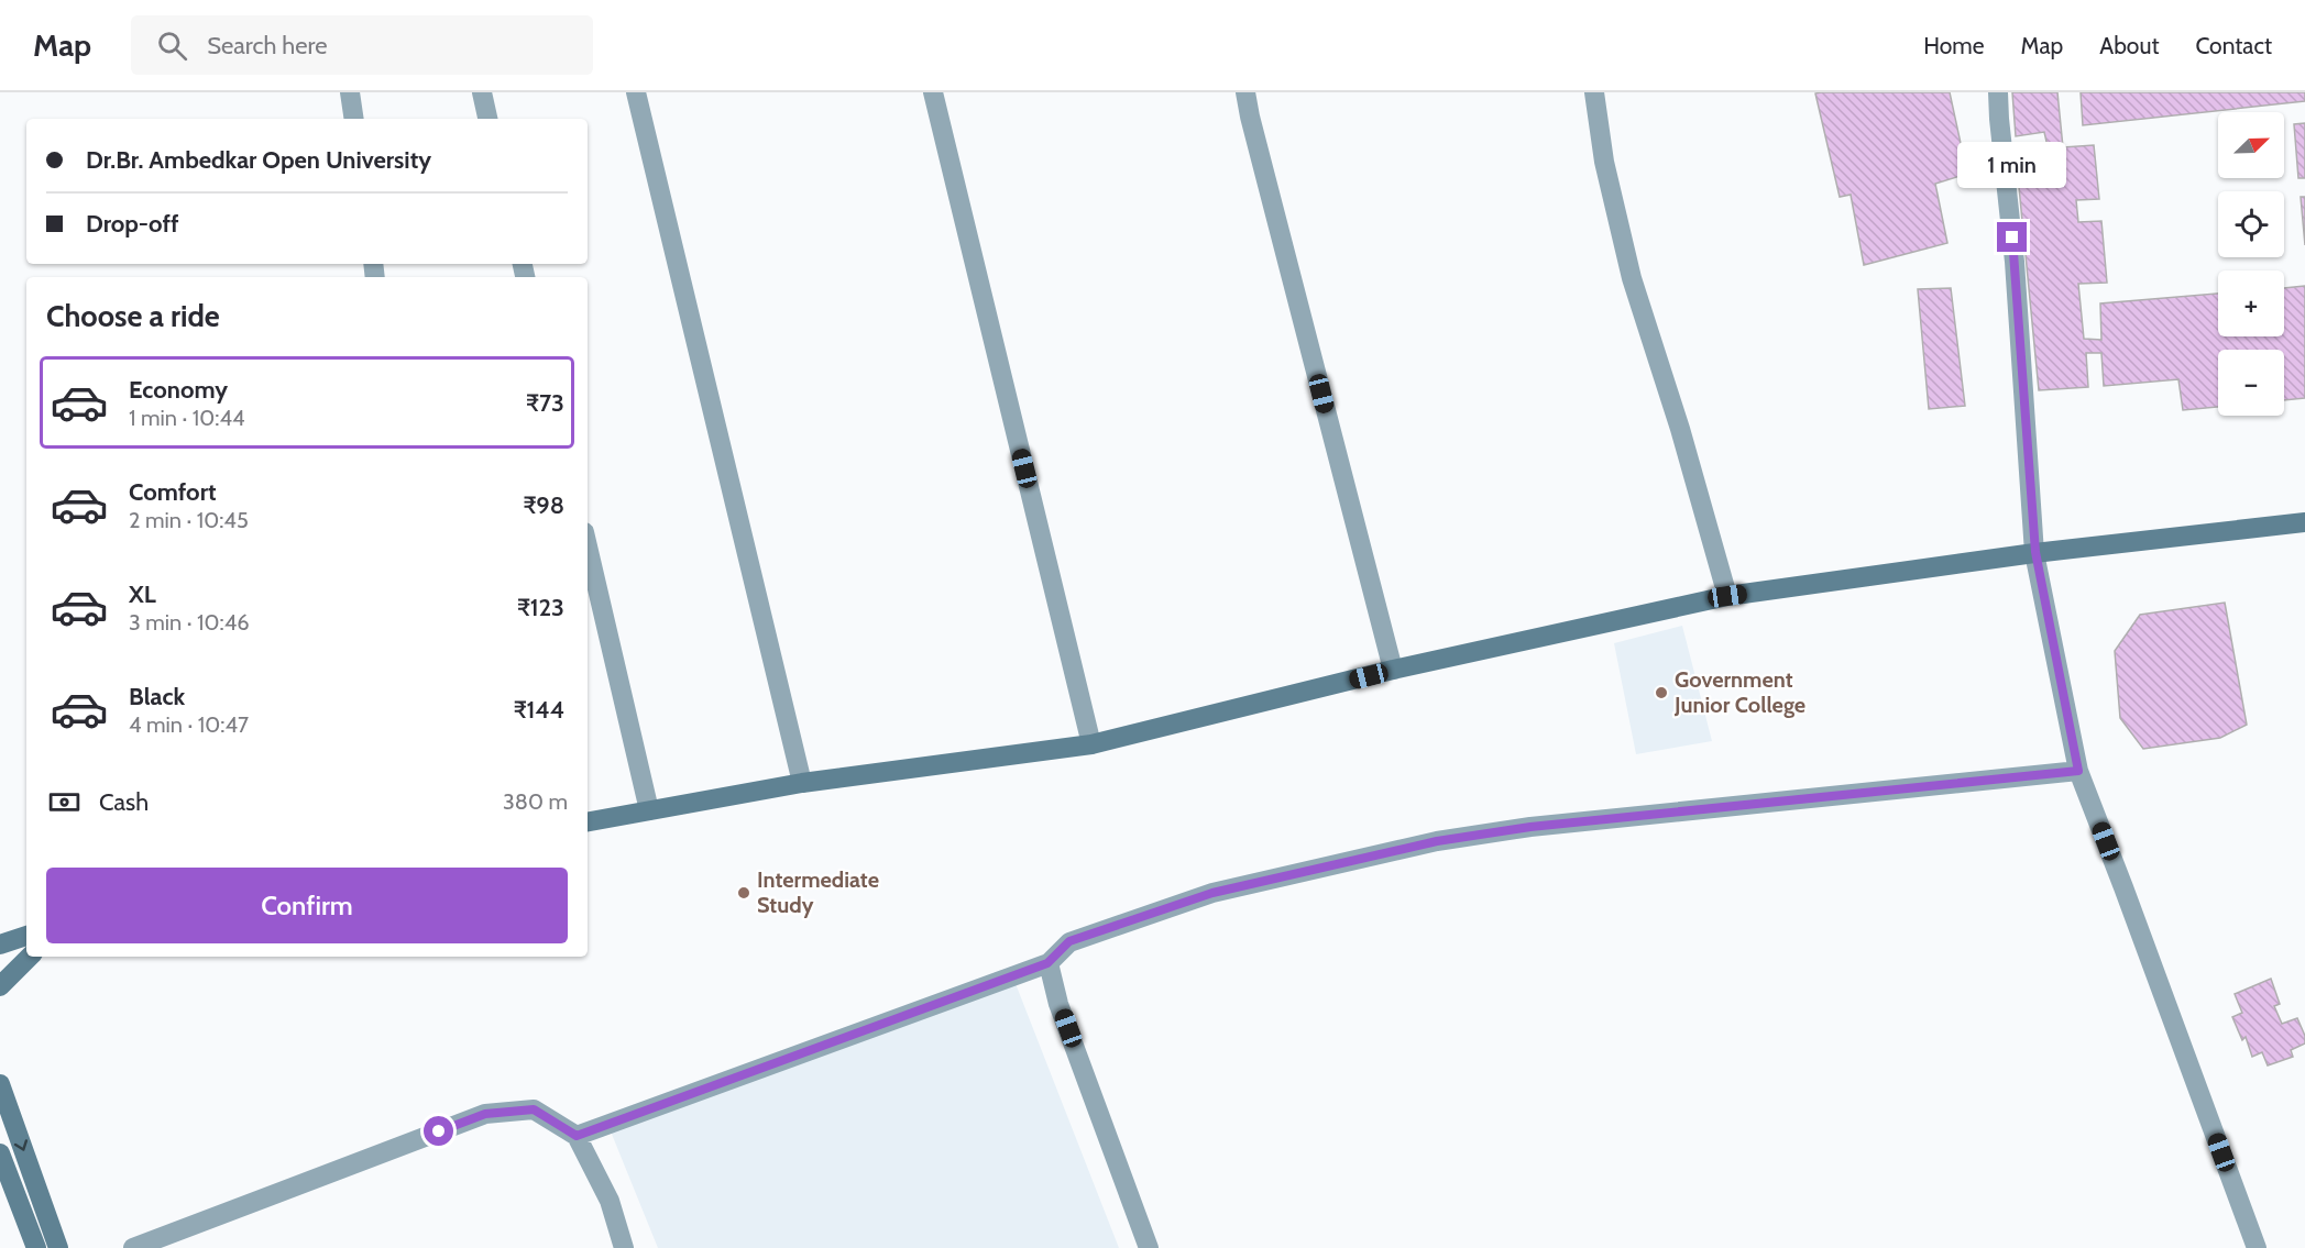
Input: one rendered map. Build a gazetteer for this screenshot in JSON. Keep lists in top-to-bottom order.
{
  "places": ["Government Junior College", "Intermediate Study"],
  "north": "top right",
  "page": {
    "header": "Map",
    "search": "Search here",
    "nav": [
      "Home",
      "Map",
      "About",
      "Contact"
    ],
    "map_buttons": ["+", "−"],
    "banner": ["Dr.Br. Ambedkar Open University", "Drop-off"],
    "bubble": "1 min",
    "heading": "Choose a ride",
    "list": [
      {
        "name": "Economy",
        "note": "1 min · 10:44",
        "value": "₹73"
      },
      {
        "name": "Comfort",
        "note": "2 min · 10:45",
        "value": "₹98"
      },
      {
        "name": "XL",
        "note": "3 min · 10:46",
        "value": "₹123"
      },
      {
        "name": "Black",
        "note": "4 min · 10:47",
        "value": "₹144"
      }
    ],
    "pay": ["Cash", "380 m"],
    "buttons": "Confirm"
  }
}
